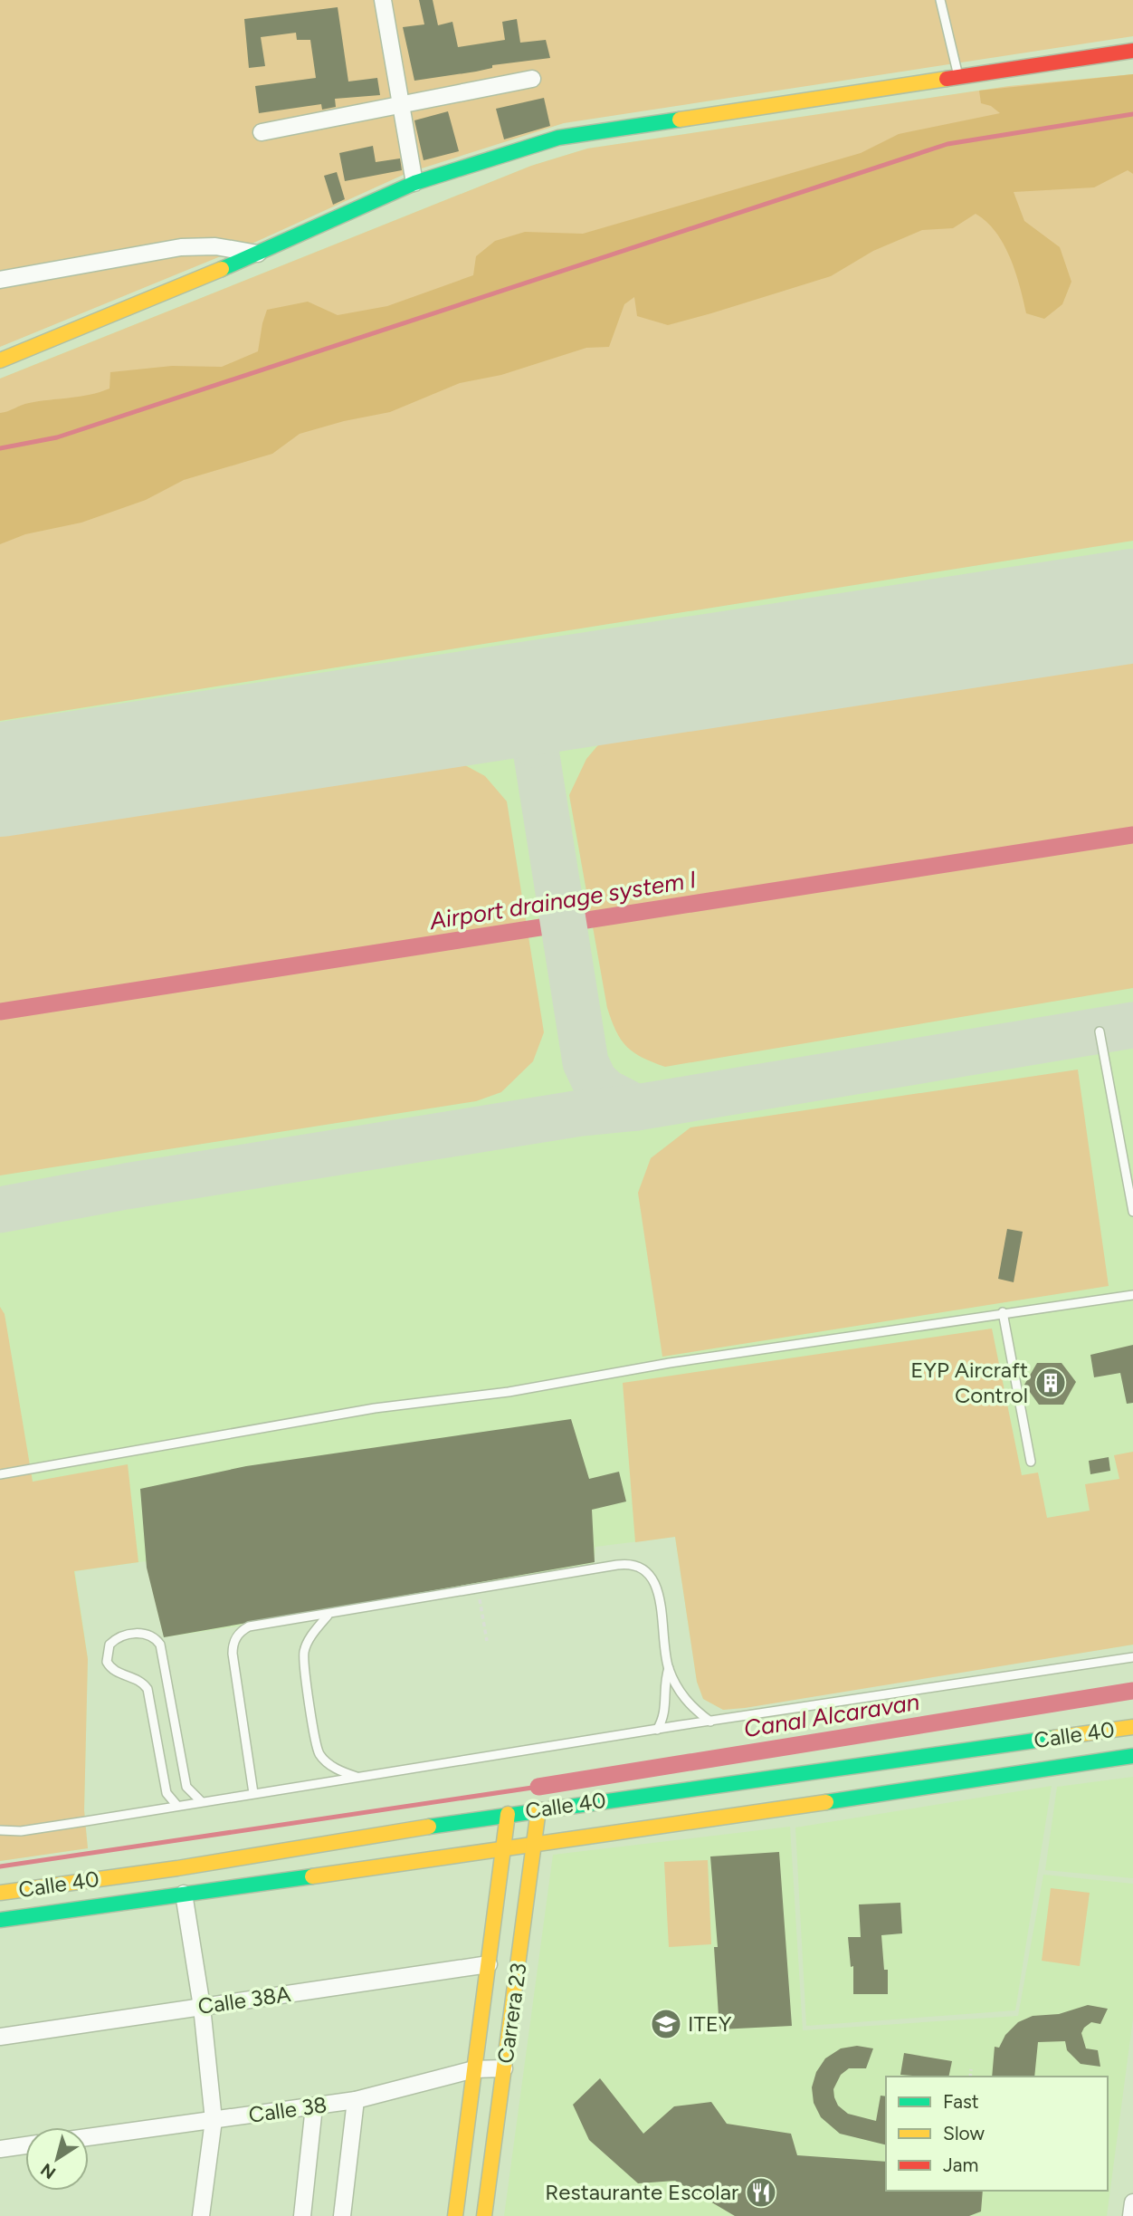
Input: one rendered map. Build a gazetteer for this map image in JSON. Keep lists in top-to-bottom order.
{
  "streets": {
    "main road": ["Calle 40", "Carrera 23"],
    "street": ["Calle 38A", "Calle 38"]
  },
  "crossings": [
    ["Calle 40", "Carrera 23"],
    ["Calle 38A", "Carrera 23"],
    ["Carrera 23", "Calle 38"]
  ],
  "water": ["Airport drainage system I", "Canal Alcaravan"],
  "places": {
    "building": ["EYP Aircraft Control"],
    "school or university": ["ITEY"],
    "restaurant": ["Restaurante Escolar"]
  },
  "legend": ["Fast", "Slow", "Jam"],
  "north": "bottom left"
}
